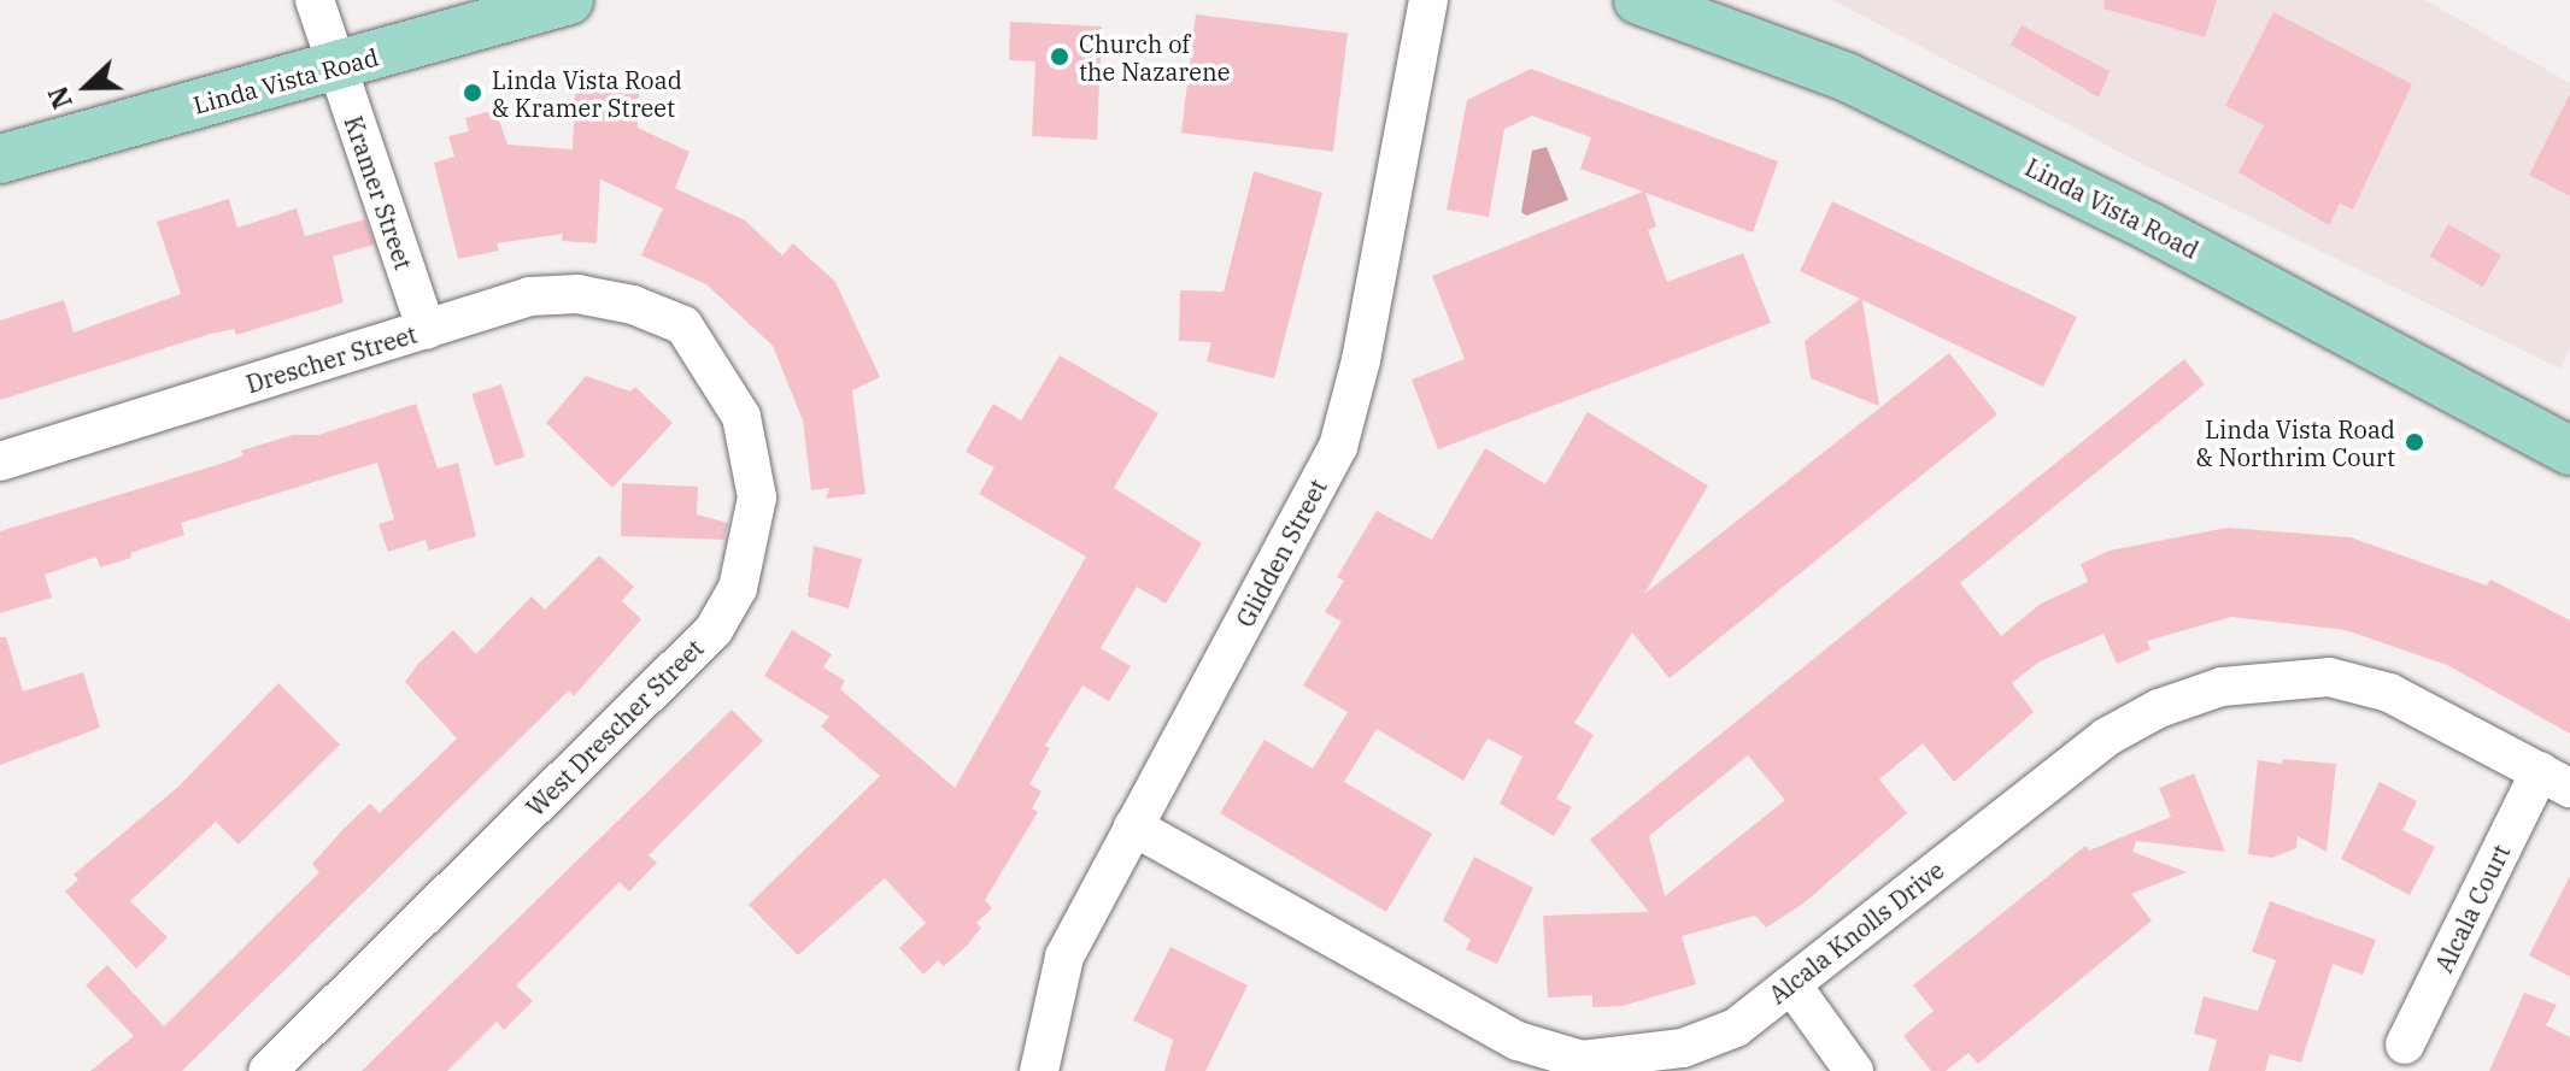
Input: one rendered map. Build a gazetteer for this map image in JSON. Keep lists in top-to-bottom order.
{
  "streets": {
    "main road": ["Linda Vista Road"],
    "street": [
      "Kramer Street",
      "Drescher Street",
      "Glidden Street",
      "West Drescher Street",
      "Alcala Court",
      "Alcala Knolls Drive"
    ]
  },
  "crossings": [
    ["Linda Vista Road", "Kramer Street"],
    ["Kramer Street", "Drescher Street"],
    ["Drescher Street", "West Drescher Street"],
    ["Glidden Street", "Alcala Knolls Drive"],
    ["Alcala Court", "Alcala Knolls Drive"]
  ],
  "places": ["Church of the Nazarene", "Linda Vista Road & Kramer Street", "Linda Vista Road & Northrim Court"],
  "north": "left"
}
